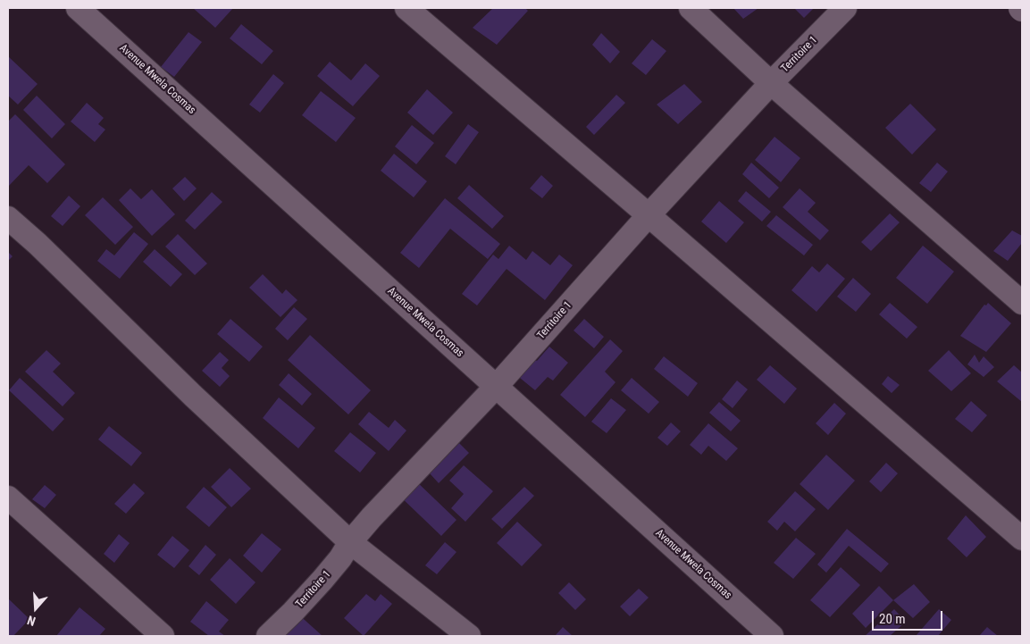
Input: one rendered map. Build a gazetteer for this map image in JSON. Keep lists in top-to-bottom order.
{
  "streets": {
    "street": ["Territoire 1", "Avenue Mwela Cosmas"]
  },
  "crossings": [
    ["Territoire 1", "Avenue Mwela Cosmas"]
  ],
  "scale_bar": "20 m",
  "north": "bottom"
}
